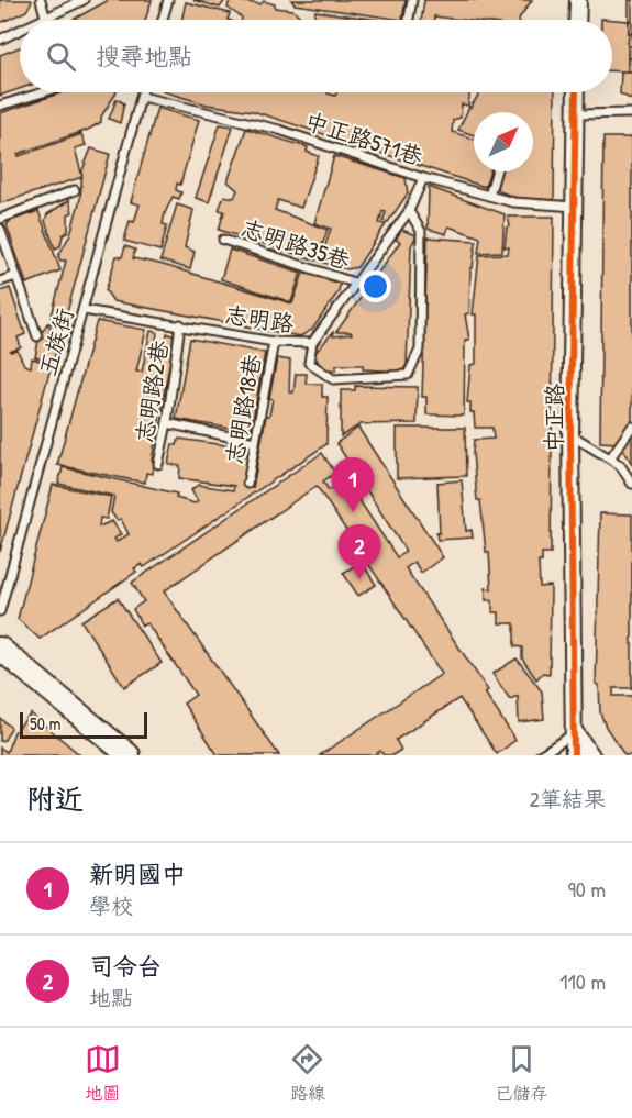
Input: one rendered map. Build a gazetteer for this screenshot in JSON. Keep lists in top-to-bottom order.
{
  "streets": {
    "street": ["中正路"],
    "lane": [
      "中正路571巷",
      "志明路35巷",
      "志明路",
      "五族街",
      "志明路2巷",
      "志明路18巷"
    ]
  },
  "crossings": [
    ["中正路571巷", "志明路"],
    ["中正路571巷", "五族街"],
    ["中正路571巷", "中正路"],
    ["志明路35巷", "志明路"],
    ["志明路", "五族街"],
    ["志明路", "志明路2巷"],
    ["志明路", "志明路18巷"]
  ],
  "scale_bar": "50 m",
  "north": "top right",
  "page": {
    "search": "搜尋地點",
    "pins": ["1", "2"],
    "scale": "50 m",
    "heading": ["附近", "2筆結果"],
    "list": [
      {
        "mark": "1",
        "name": "新明國中",
        "note": "學校",
        "value": "90 m"
      },
      {
        "mark": "2",
        "name": "司令台",
        "note": "地點",
        "value": "110 m"
      }
    ],
    "nav": ["地圖", "路線", "已儲存"]
  }
}
